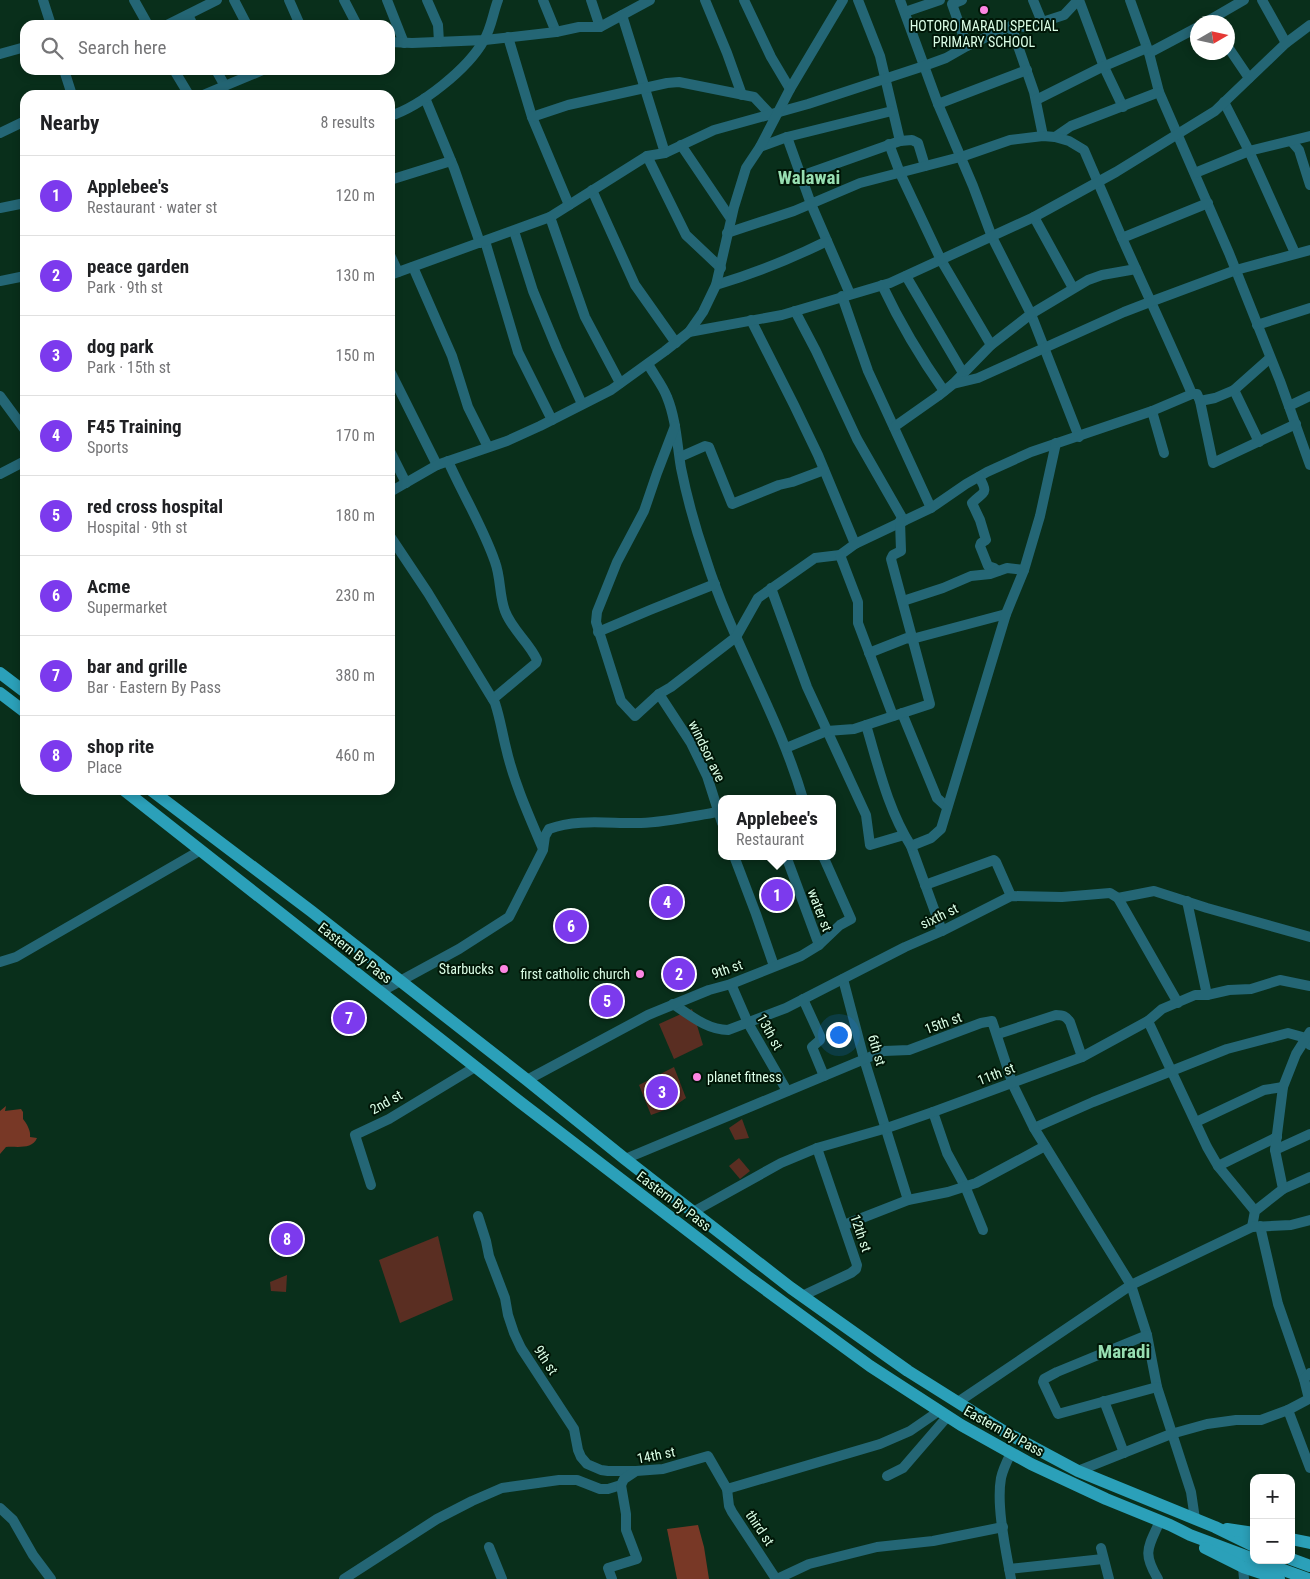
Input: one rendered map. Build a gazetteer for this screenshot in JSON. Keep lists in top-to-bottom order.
{
  "streets": {
    "main road": ["Eastern By Pass"],
    "street": [
      "windsor ave",
      "water st",
      "sixth st",
      "9th st",
      "15th st",
      "13th st",
      "6th st",
      "11th st",
      "2nd st",
      "12th st",
      "14th st",
      "third st"
    ]
  },
  "crossings": [
    ["water st", "9th st"],
    ["sixth st", "9th st"],
    ["sixth st", "13th st"],
    ["sixth st", "6th st"],
    ["Eastern By Pass", "9th st"],
    ["Eastern By Pass", "15th st"],
    ["Eastern By Pass", "11th st"],
    ["Eastern By Pass", "2nd st"],
    ["Eastern By Pass", "12th st"],
    ["9th st", "13th st"],
    ["9th st", "14th st"],
    ["15th st", "13th st"],
    ["15th st", "6th st"],
    ["6th st", "11th st"],
    ["11th st", "12th st"],
    ["14th st", "third st"]
  ],
  "districts": ["Walawai", "Maradi"],
  "places": [
    "HOTORO MARADI SPECIAL PRIMARY SCHOOL",
    "Starbucks",
    "first catholic church",
    "planet fitness"
  ],
  "north": "right",
  "page": {
    "search": "Search here",
    "heading": ["Nearby", "8 results"],
    "list": [
      {
        "mark": "1",
        "name": "Applebee's",
        "note": "Restaurant · water st",
        "value": "120 m"
      },
      {
        "mark": "2",
        "name": "peace garden",
        "note": "Park · 9th st",
        "value": "130 m"
      },
      {
        "mark": "3",
        "name": "dog park",
        "note": "Park · 15th st",
        "value": "150 m"
      },
      {
        "mark": "4",
        "name": "F45 Training",
        "note": "Sports",
        "value": "170 m"
      },
      {
        "mark": "5",
        "name": "red cross hospital",
        "note": "Hospital · 9th st",
        "value": "180 m"
      },
      {
        "mark": "6",
        "name": "Acme",
        "note": "Supermarket",
        "value": "230 m"
      },
      {
        "mark": "7",
        "name": "bar and grille",
        "note": "Bar · Eastern By Pass",
        "value": "380 m"
      },
      {
        "mark": "8",
        "name": "shop rite",
        "note": "Place",
        "value": "460 m"
      }
    ],
    "popup": ["Applebee's", "Restaurant"],
    "pins": [
      "1",
      "4",
      "6",
      "2",
      "5",
      "7",
      "3",
      "8"
    ],
    "map_buttons": ["+", "−"]
  }
}
